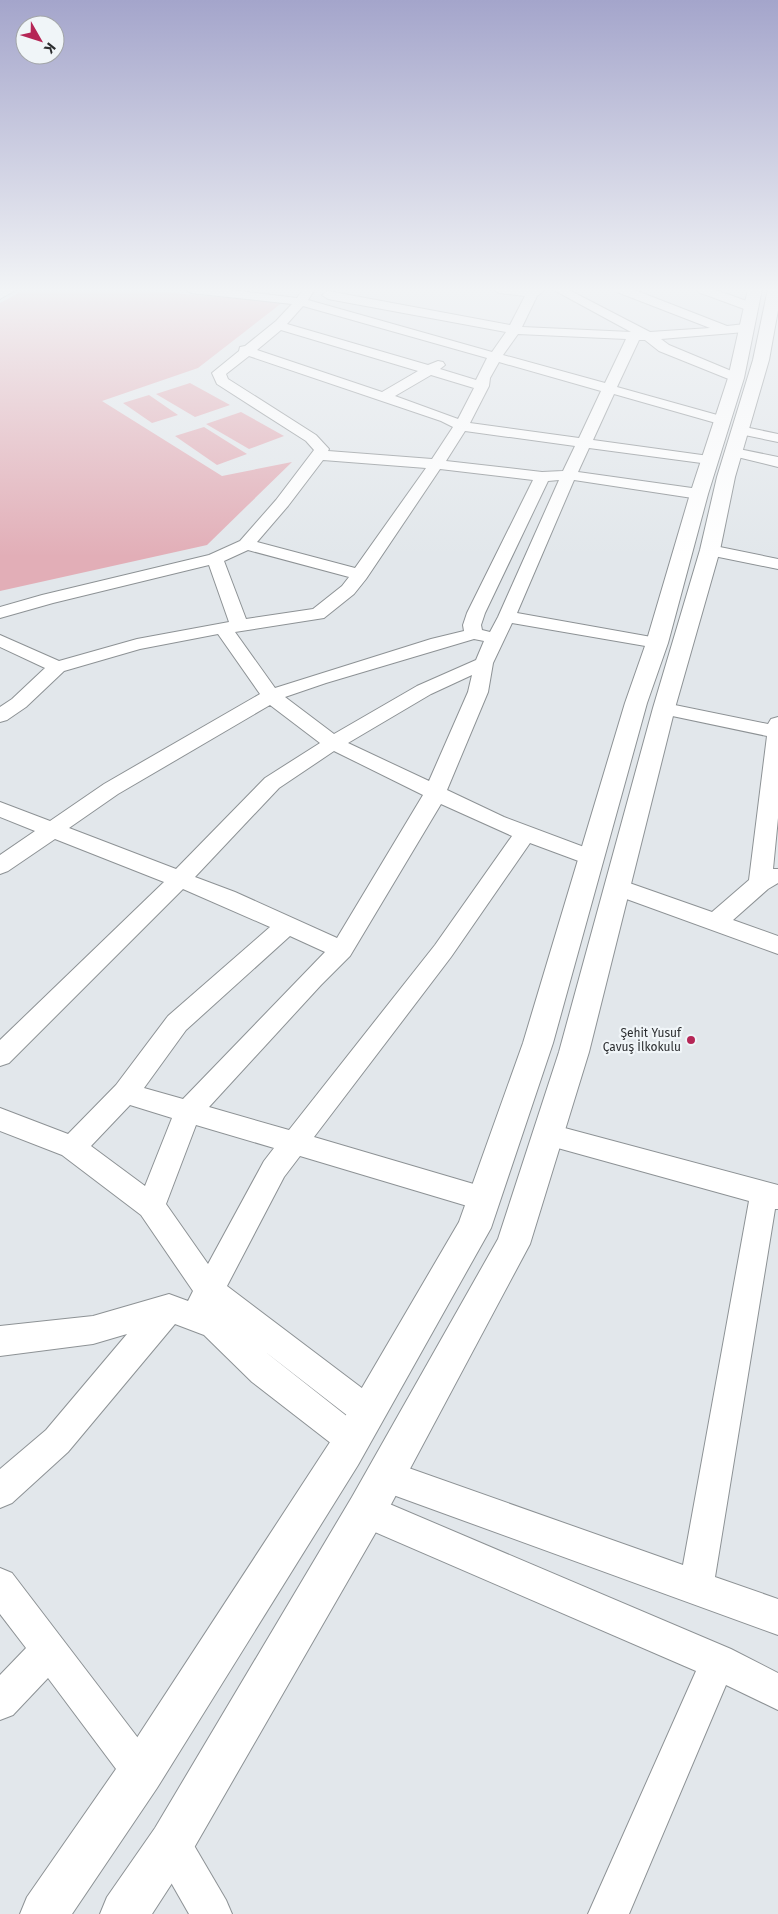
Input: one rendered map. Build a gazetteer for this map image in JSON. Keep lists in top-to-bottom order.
{
  "places": ["Şehit Yusuf Çavuş İlkokulu"],
  "north": "bottom right"
}
